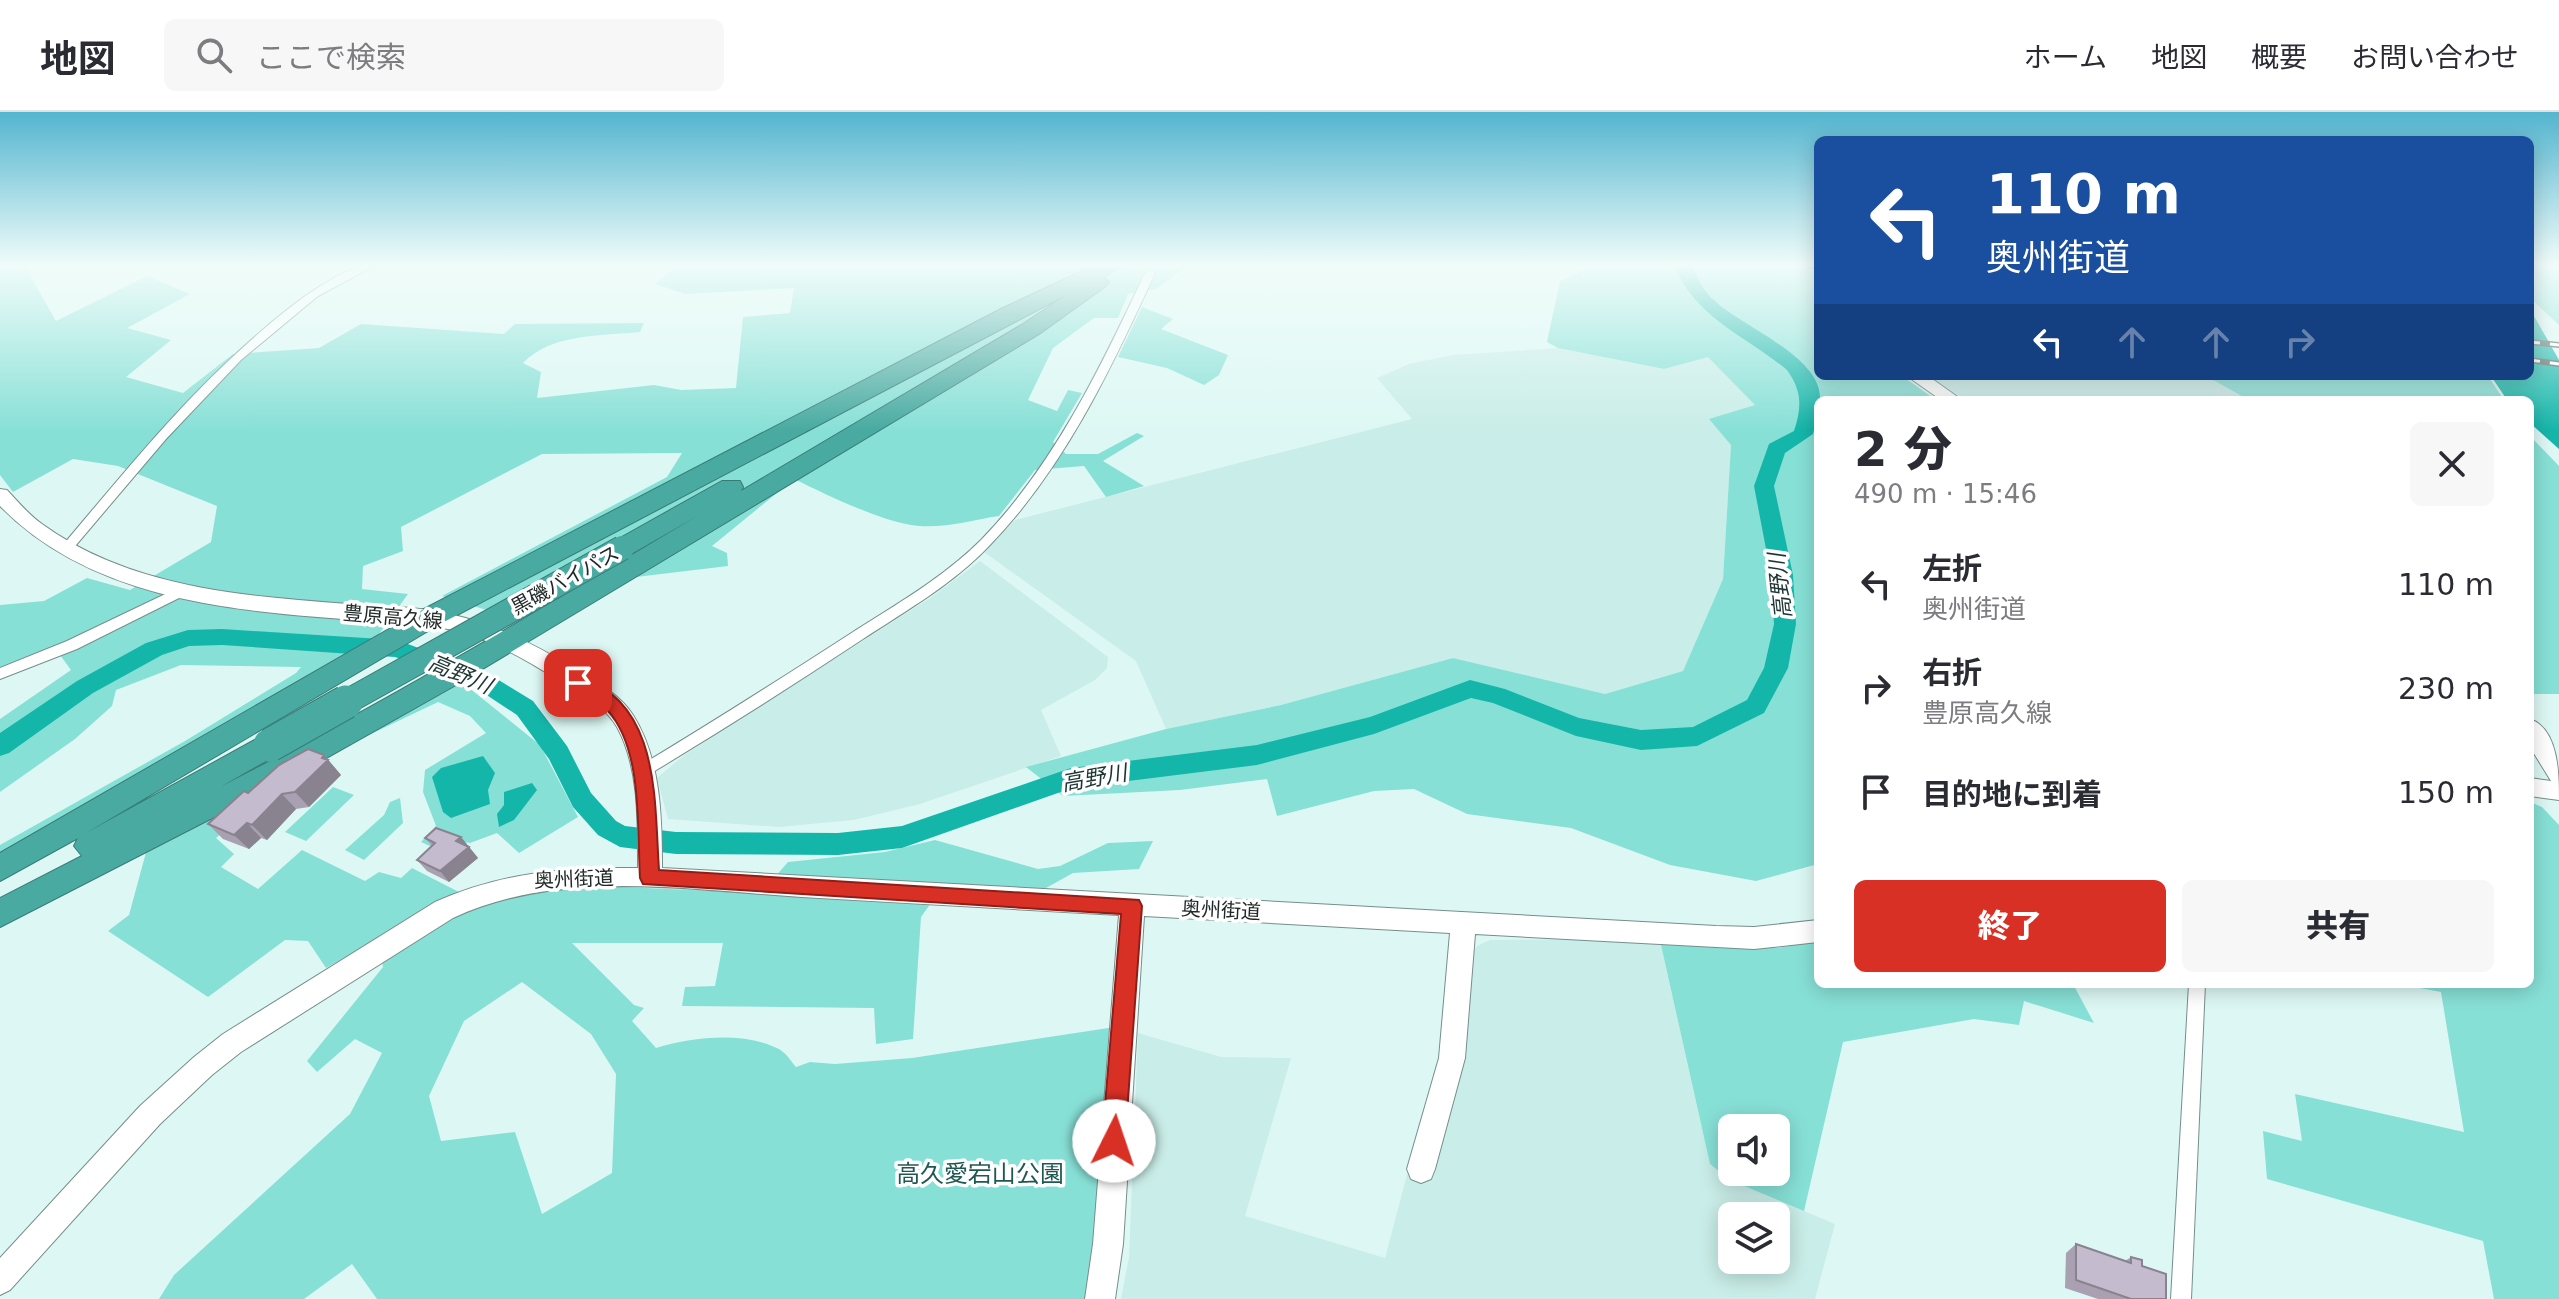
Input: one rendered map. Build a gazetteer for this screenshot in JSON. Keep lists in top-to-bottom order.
{
  "streets": {
    "highway": ["黒磯バイパス"],
    "main road": ["豊原高久線", "奥州街道"]
  },
  "crossings": [
    ["豊原高久線", "奥州街道"]
  ],
  "water": ["高野川"],
  "parks": ["高久愛宕山公園"],
  "page": {
    "header": "地図",
    "search": "ここで検索",
    "nav": [
      "ホーム",
      "地図",
      "概要",
      "お問い合わせ"
    ],
    "turn": ["110 m", "奥州街道"],
    "heading": ["2 分", "490 m · 15:46"],
    "list": [
      {
        "name": "左折",
        "note": "奥州街道",
        "value": "110 m"
      },
      {
        "name": "右折",
        "note": "豊原高久線",
        "value": "230 m"
      },
      {
        "name": "目的地に到着",
        "value": "150 m"
      }
    ],
    "buttons": ["終了", "共有"]
  }
}
